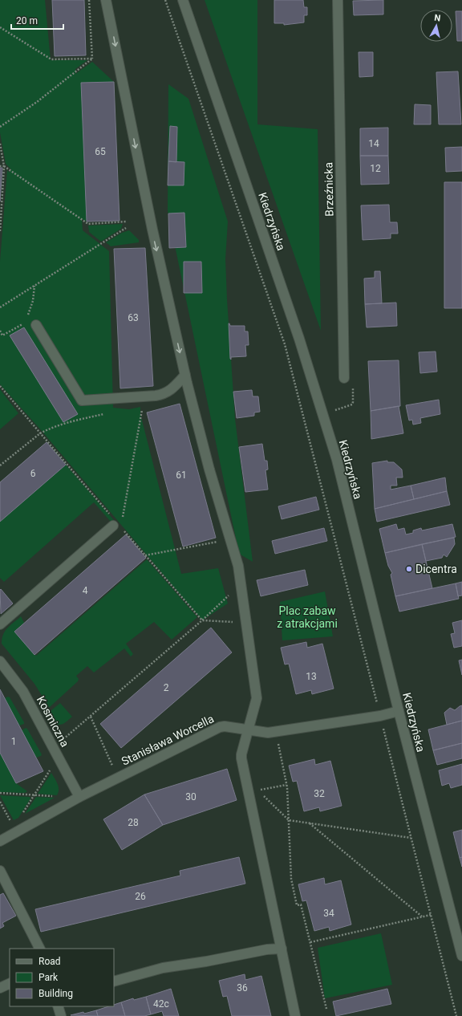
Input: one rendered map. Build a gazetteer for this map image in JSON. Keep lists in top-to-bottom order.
{
  "streets": {
    "street": [
      "Brzeźnicka",
      "Kiedrzyńska",
      "Kosmiczna",
      "Stanisława Worcella"
    ]
  },
  "crossings": [
    ["Kiedrzyńska", "Stanisława Worcella"],
    ["Kosmiczna", "Stanisława Worcella"]
  ],
  "parks": ["Plac zabaw z atrakcjami"],
  "places": ["Dicentra"],
  "house_numbers": [
    "14",
    "65",
    "12",
    "63",
    "6",
    "61",
    "4",
    "13",
    "2",
    "1",
    "32",
    "30",
    "28",
    "26",
    "34",
    "36",
    "42c"
  ],
  "legend": ["Road", "Park", "Building"],
  "scale_bar": "20 m",
  "north": "top"
}
